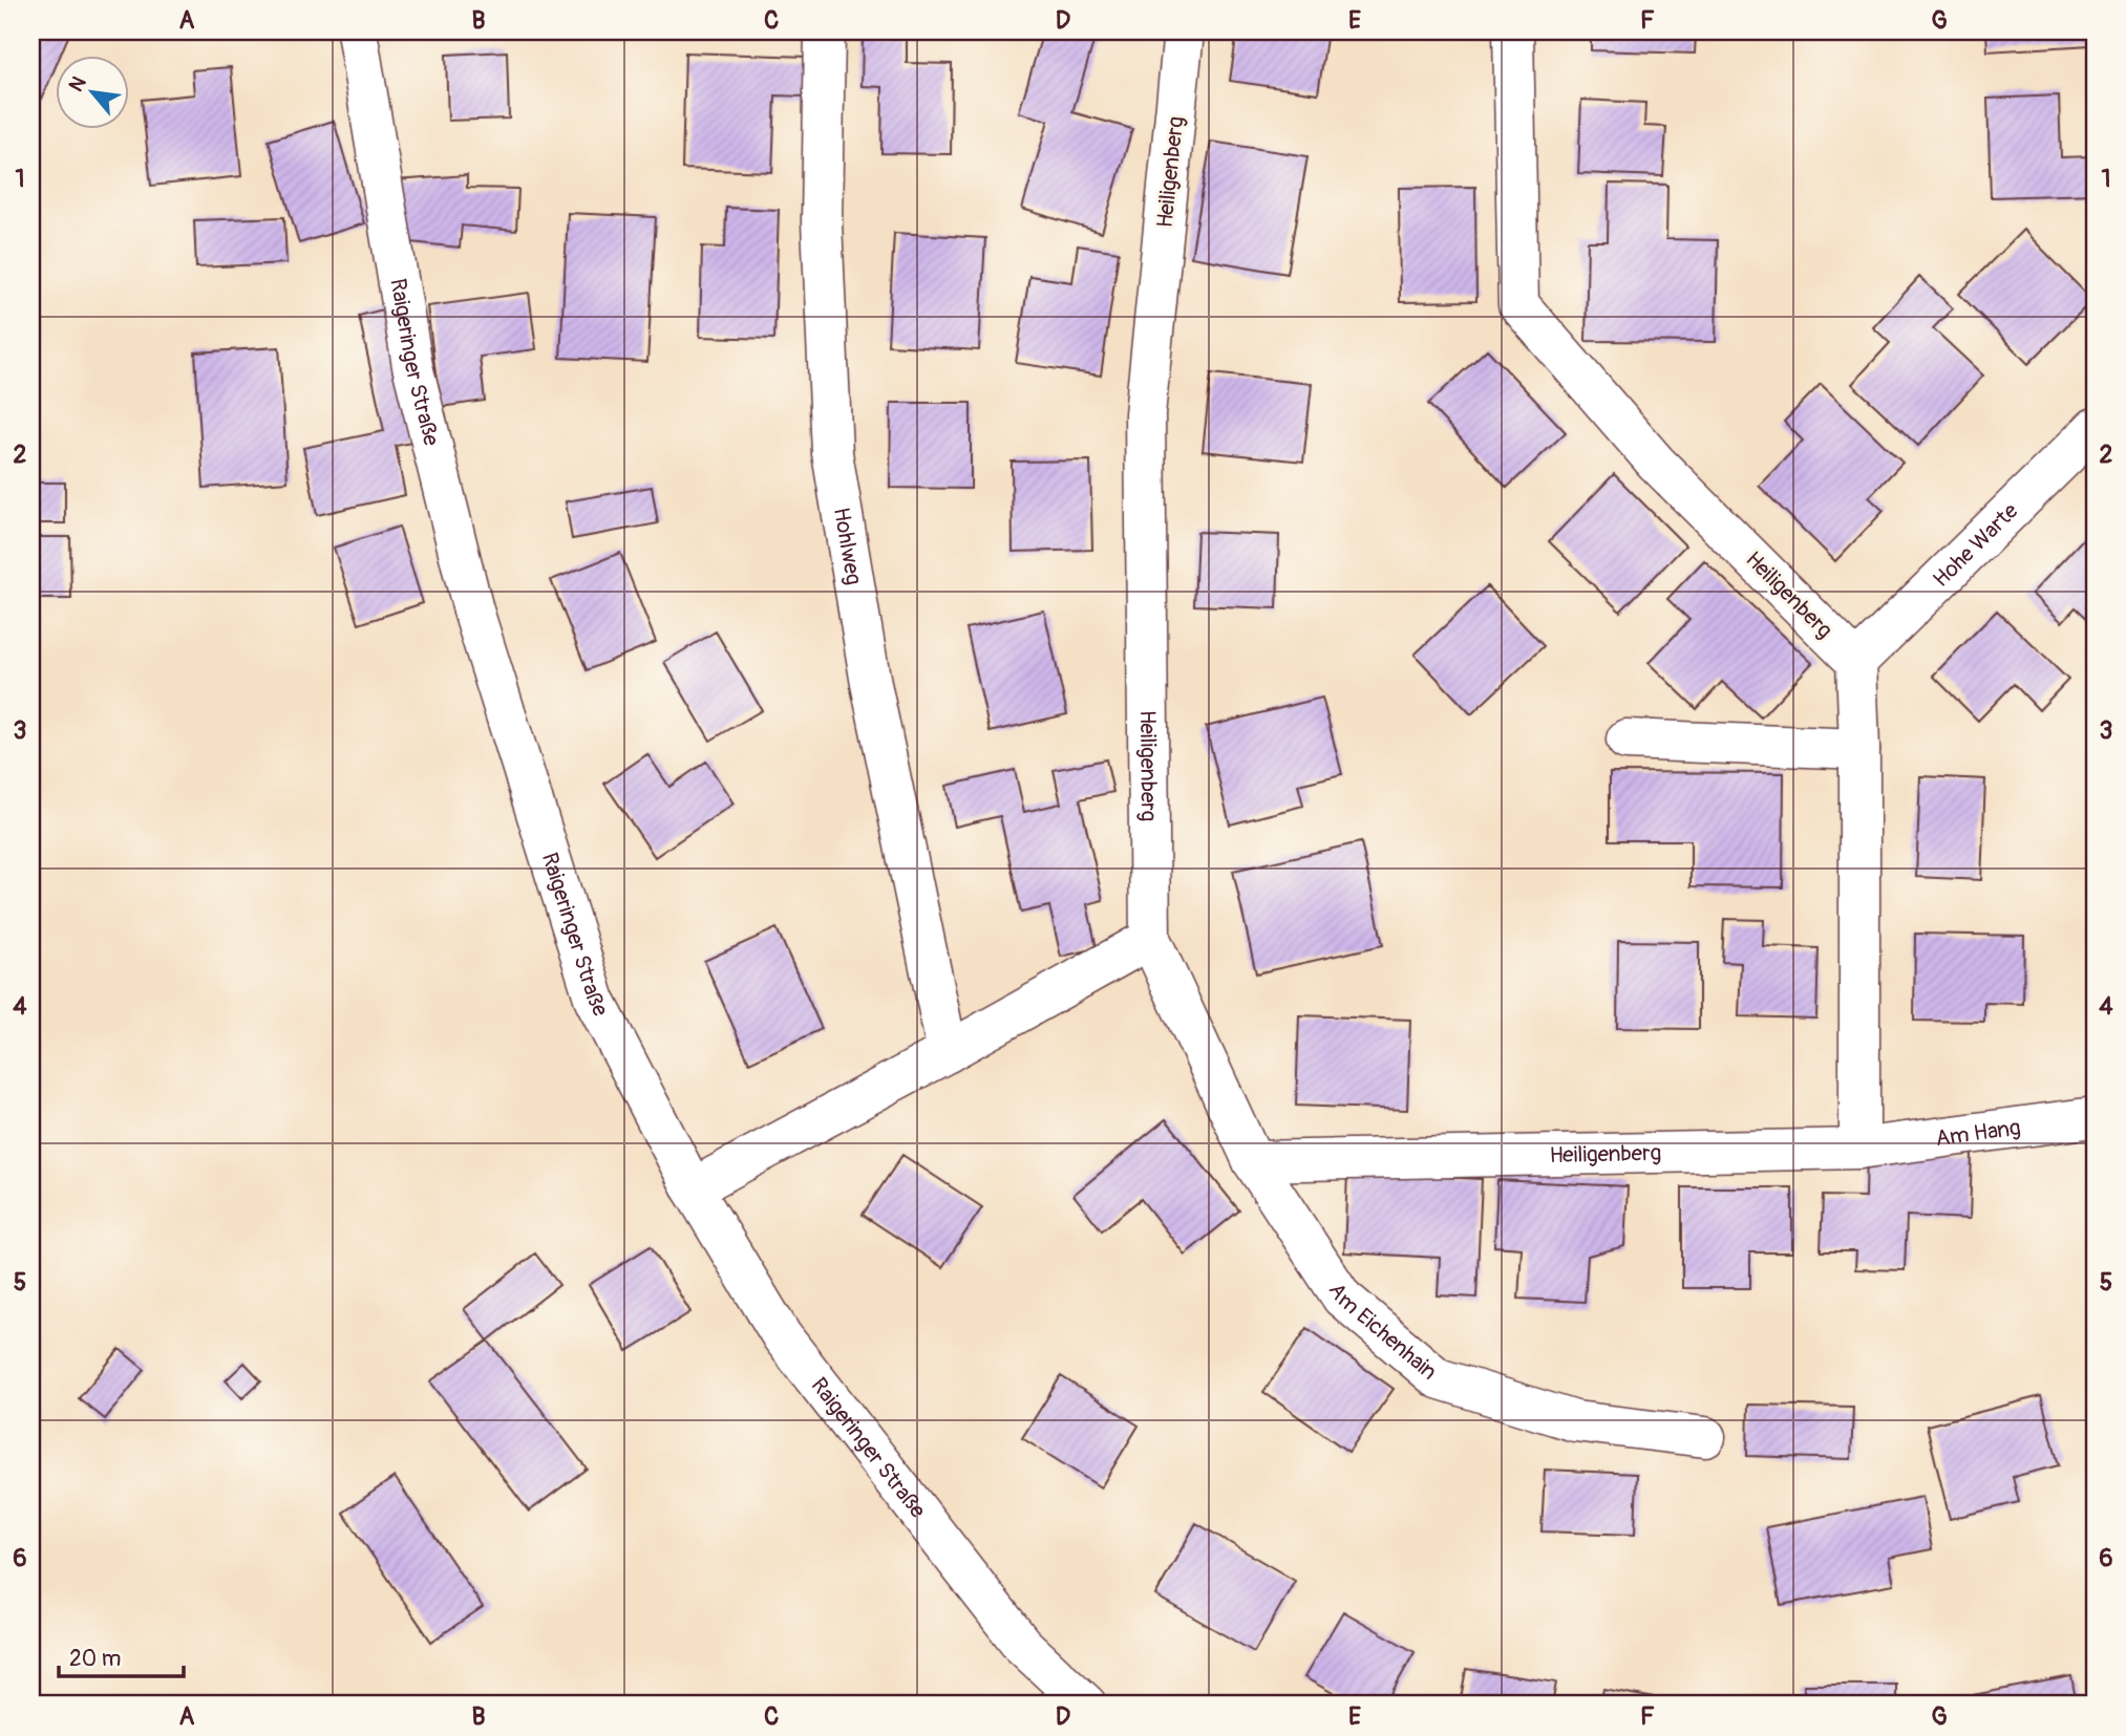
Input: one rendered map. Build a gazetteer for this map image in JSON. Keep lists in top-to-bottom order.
{
  "streets": {
    "street": [
      "Heiligenberg",
      "Raigeringer Straße",
      "Hohe Warte",
      "Hohlweg",
      "Am Hang",
      "Am Eichenhain"
    ]
  },
  "crossings": [
    ["Heiligenberg", "Hohe Warte"],
    ["Heiligenberg", "Am Hang"],
    ["Heiligenberg", "Am Eichenhain"]
  ],
  "scale_bar": "20 m",
  "north": "top left",
  "grid": {
    "columns": [
      "A",
      "B",
      "C",
      "D",
      "E",
      "F",
      "G"
    ],
    "rows": [
      "1",
      "2",
      "3",
      "4",
      "5",
      "6"
    ]
  }
}
